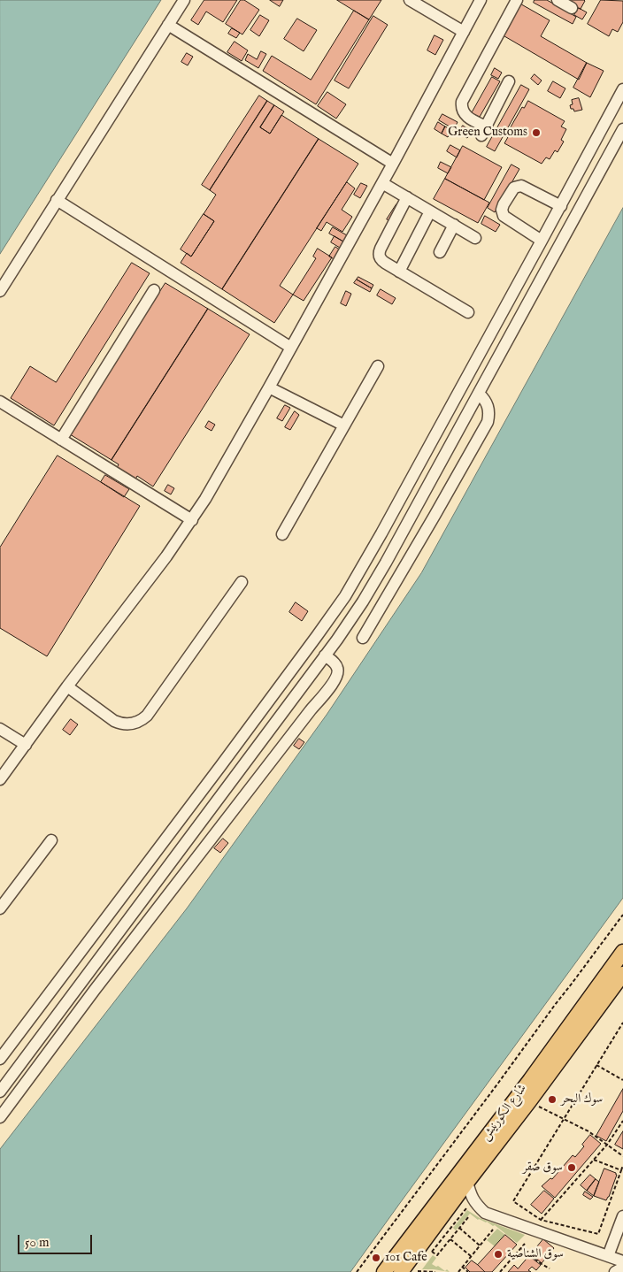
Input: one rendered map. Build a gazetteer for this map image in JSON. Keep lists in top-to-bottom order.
{
  "streets": {
    "main road": ["شارع الكورنيش"]
  },
  "places": [
    "Green Customs",
    "سوك البحر",
    "سوق صقر",
    "سوق الشناصية",
    "101 Cafe"
  ],
  "scale_bar": "50 m"
}
